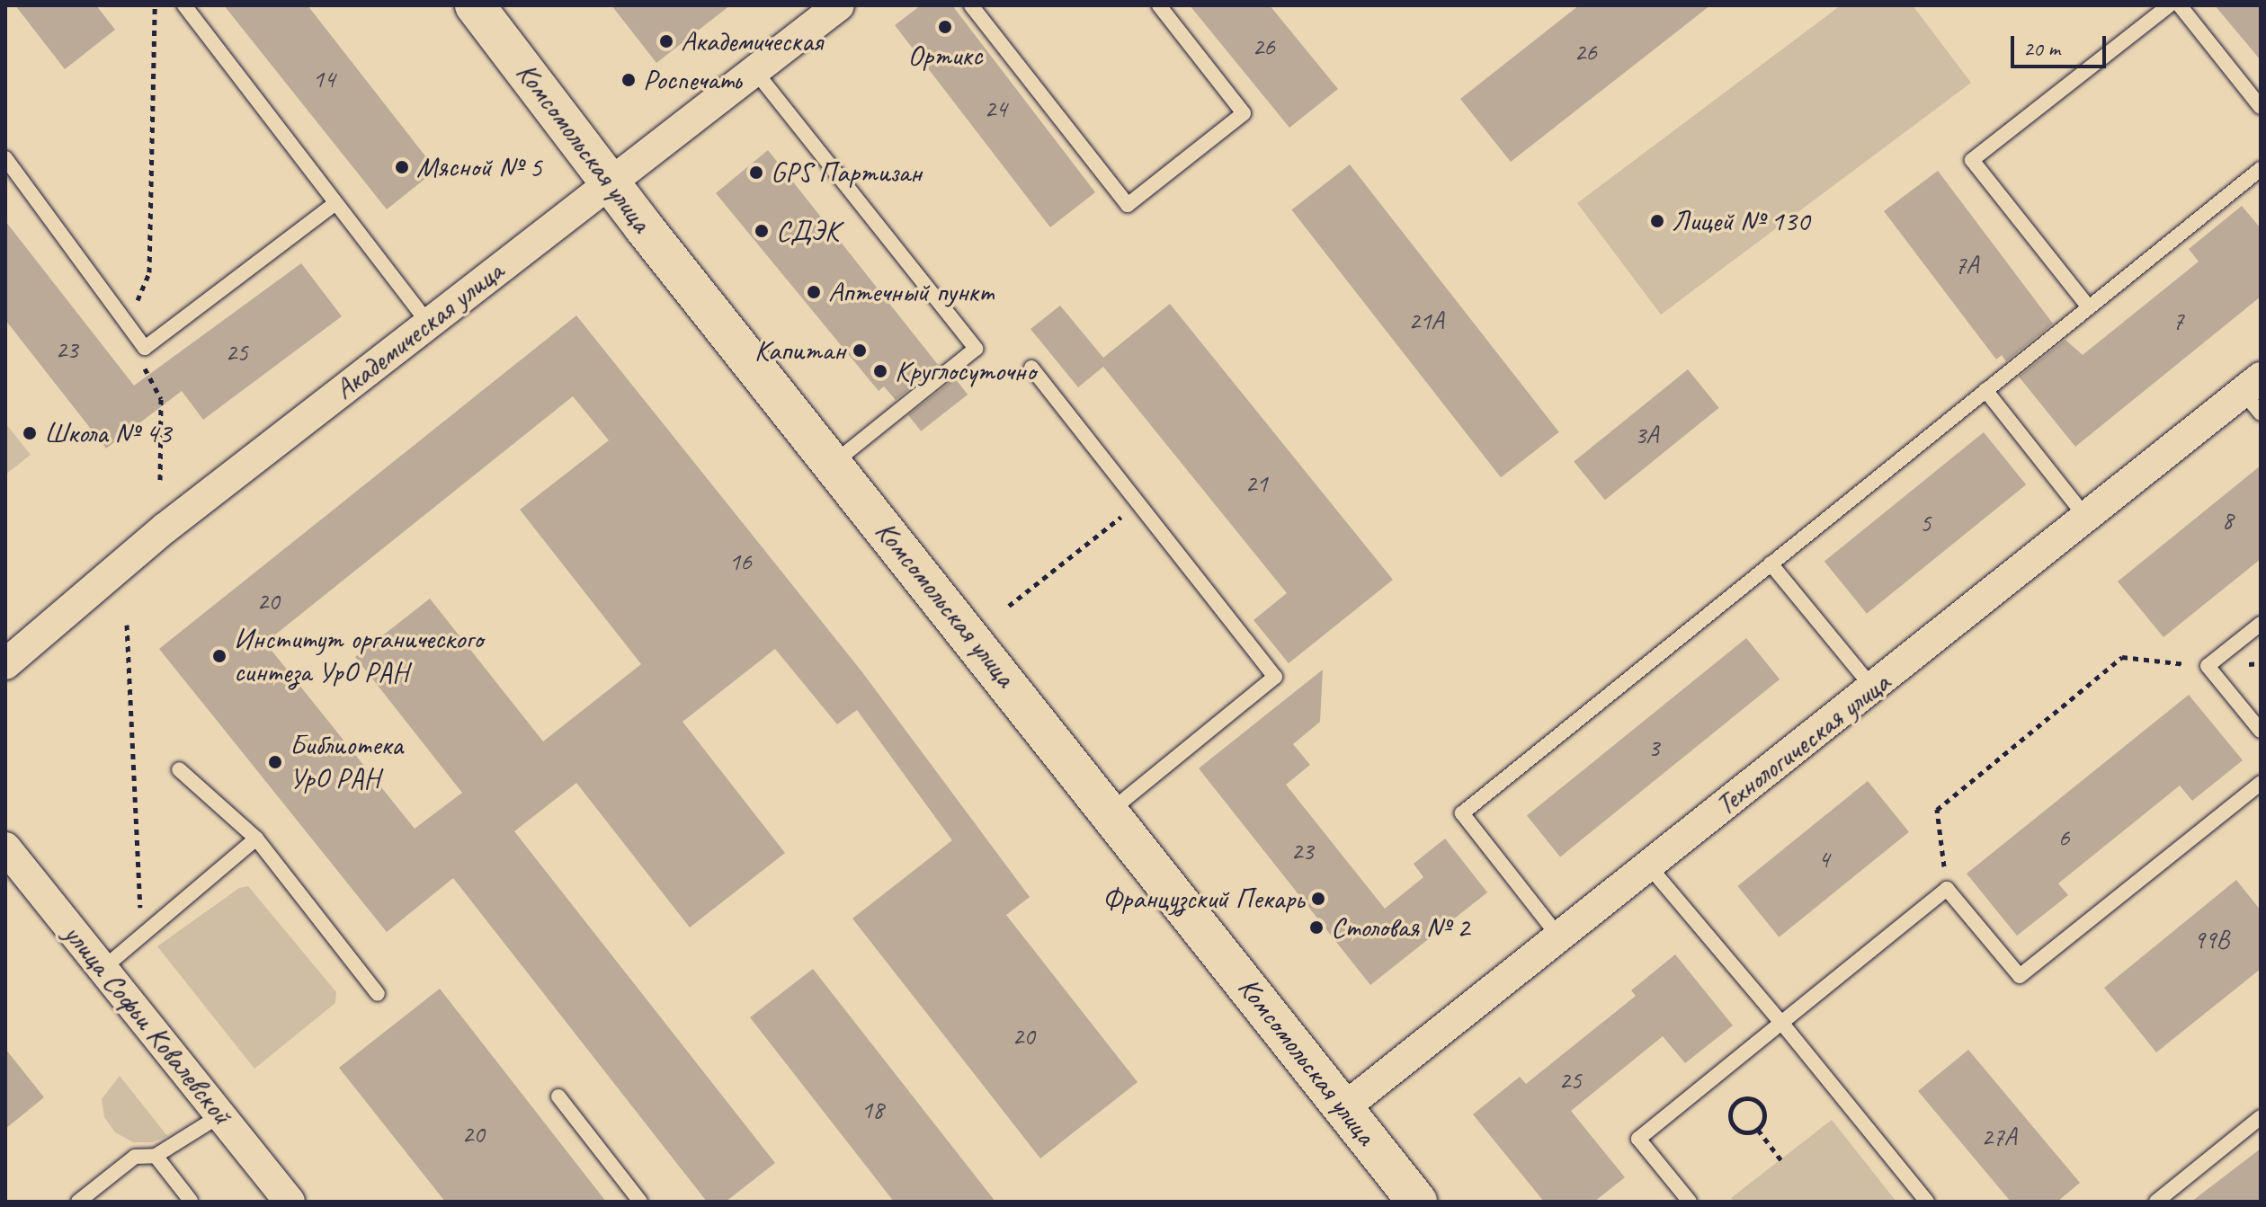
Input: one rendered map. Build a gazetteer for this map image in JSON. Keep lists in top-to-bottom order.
{
  "streets": {
    "main road": ["Комсомольская улица"],
    "street": ["Академическая улица", "Технологическая улица", "улица Софьи Ковалевской"]
  },
  "crossings": [
    ["Комсомольская улица", "Академическая улица"],
    ["Комсомольская улица", "Технологическая улица"]
  ],
  "places": [
    "Ортикс",
    "Академическая",
    "Роспечать",
    "Мясной № 5",
    "GPS Партизан",
    "Лицей № 130",
    "СДЭК",
    "Аптечный пункт",
    "Капитан",
    "Круглосуточно",
    "Школа № 43",
    "Институт органического синтеза УрО РАН",
    "Библиотека УрО РАН",
    "Французский Пекарь",
    "Столовая № 2"
  ],
  "house_numbers": [
    "26",
    "26",
    "14",
    "24",
    "7А",
    "21А",
    "7",
    "23",
    "25",
    "3А",
    "21",
    "8",
    "5",
    "16",
    "20",
    "3",
    "6",
    "23",
    "4",
    "99В",
    "20",
    "25",
    "18",
    "20",
    "27А"
  ],
  "scale_bar": "20 m"
}
